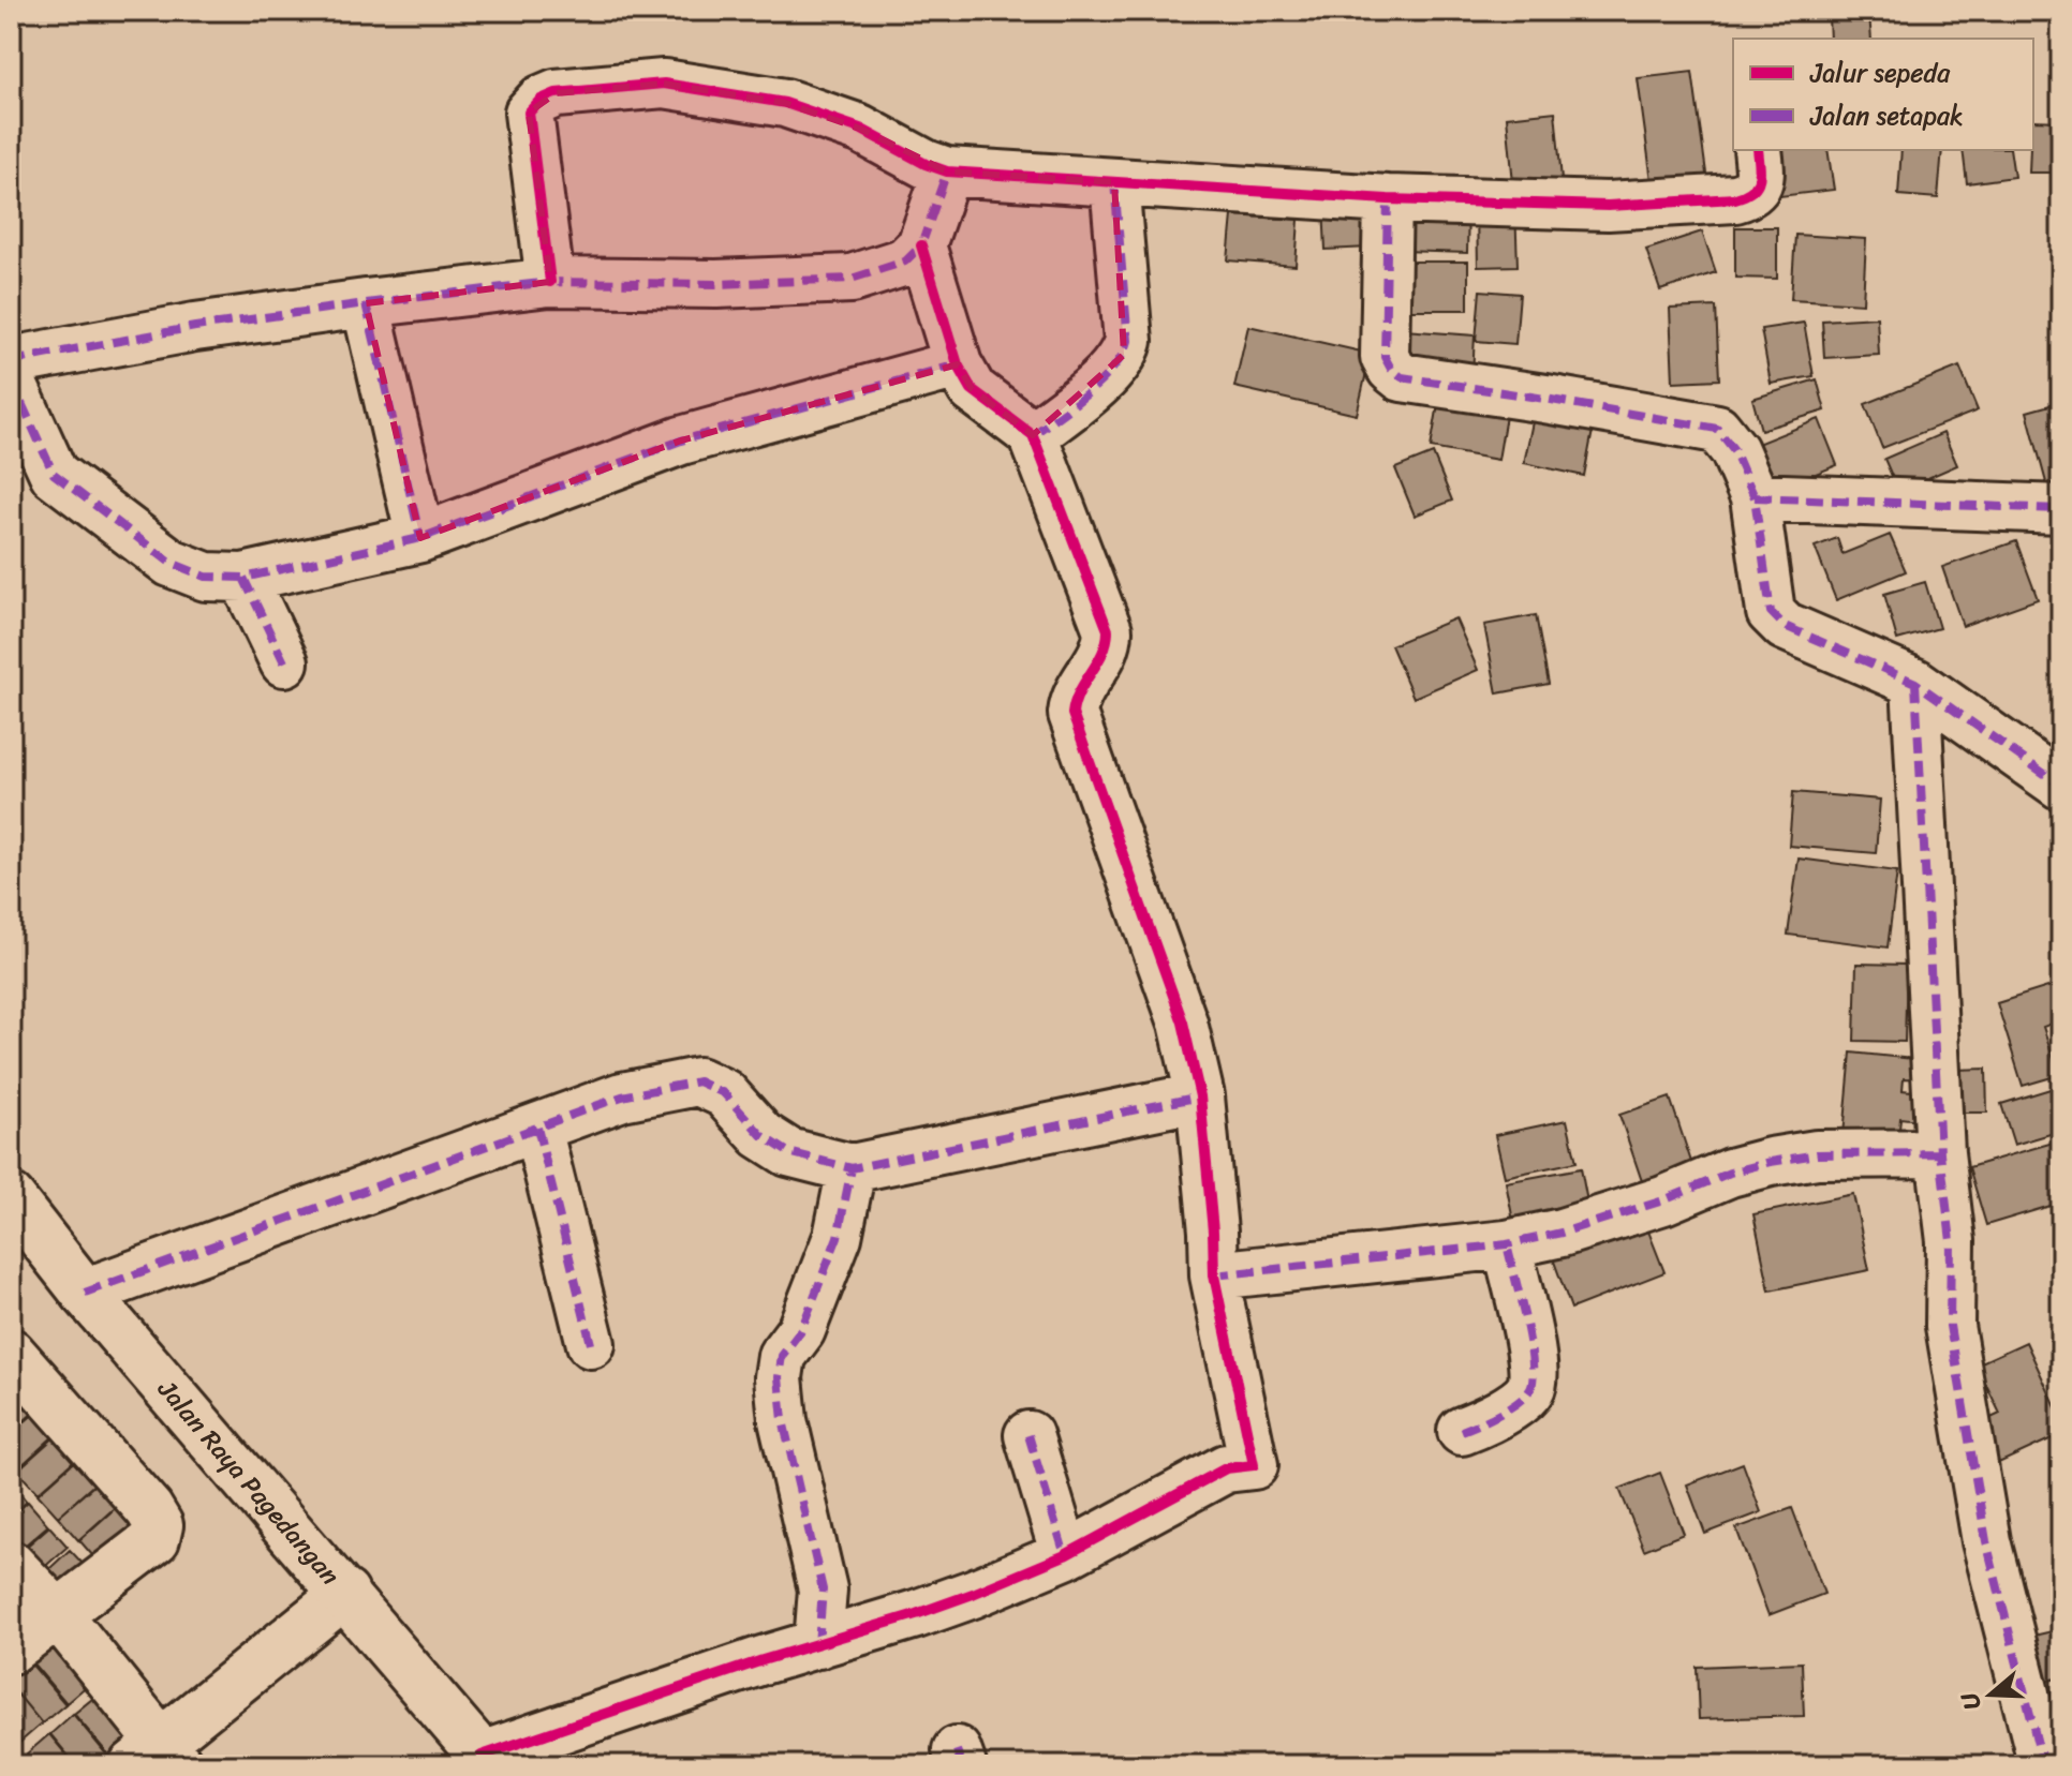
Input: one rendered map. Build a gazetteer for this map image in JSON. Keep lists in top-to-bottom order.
{
  "streets": {
    "street": ["Jalan Raya Pagedangan"]
  },
  "legend": ["Jalur sepeda", "Jalan setapak"],
  "north": "left"
}
